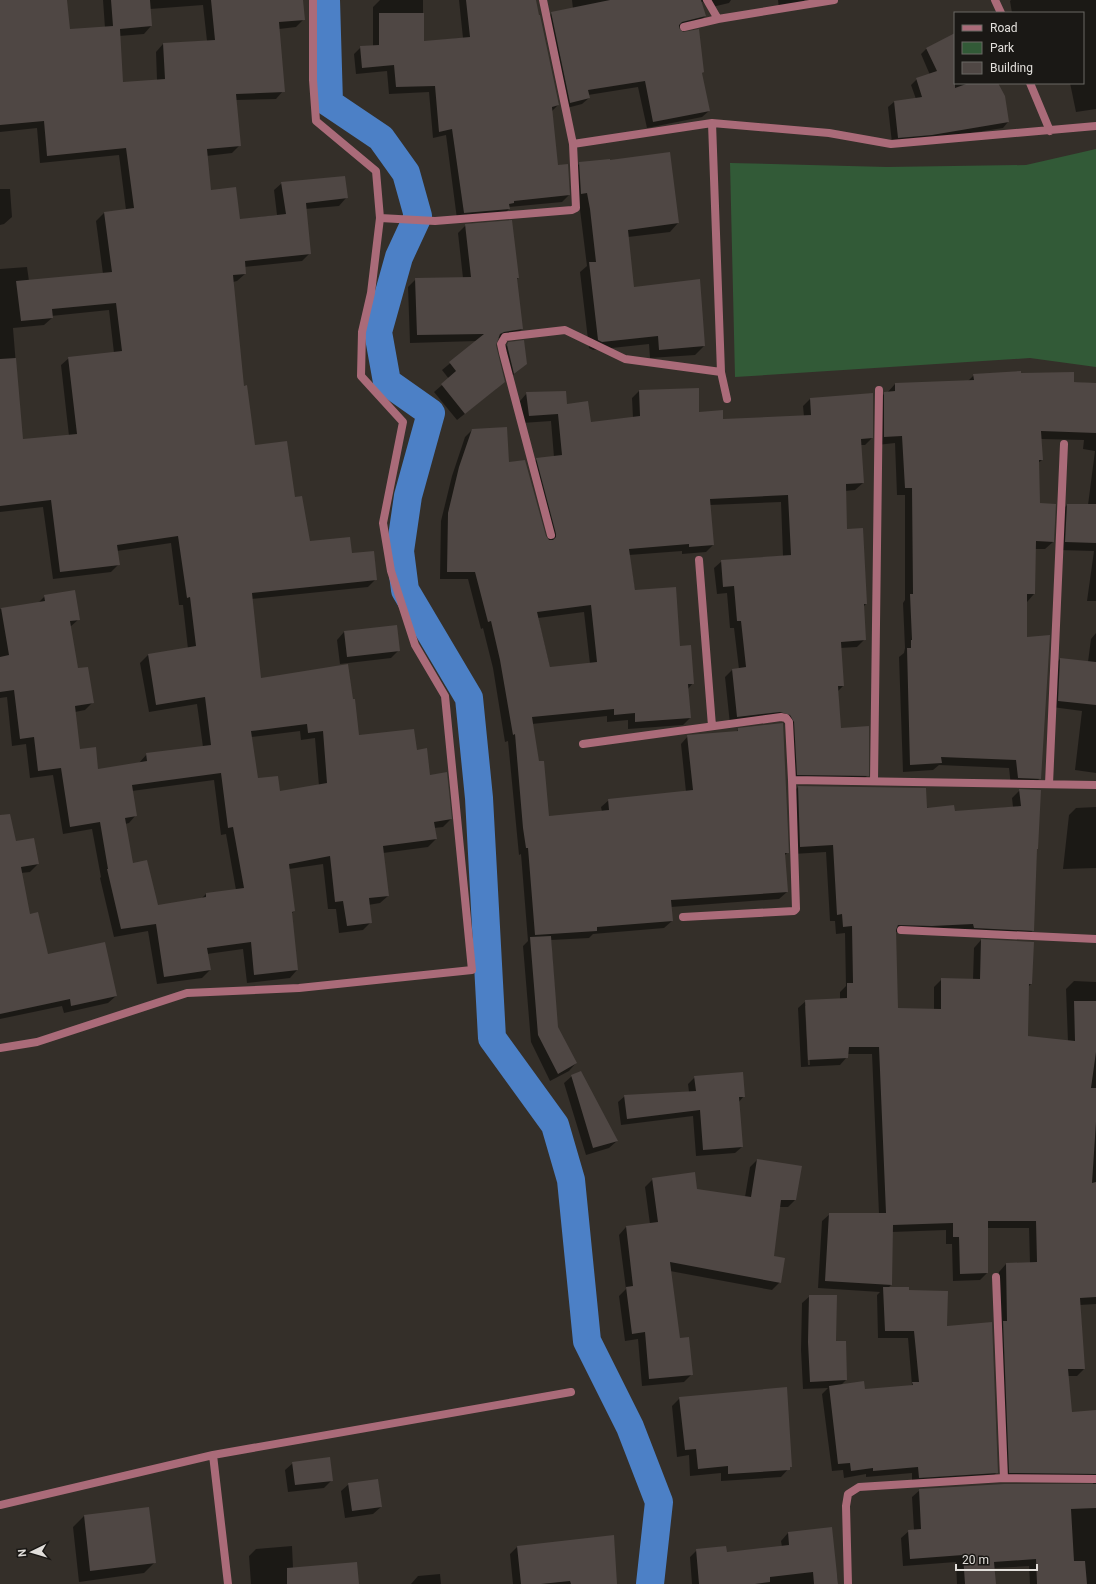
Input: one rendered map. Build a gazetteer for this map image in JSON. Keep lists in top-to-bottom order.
{
  "legend": ["Road", "Park", "Building"],
  "scale_bar": "20 m",
  "north": "left"
}
